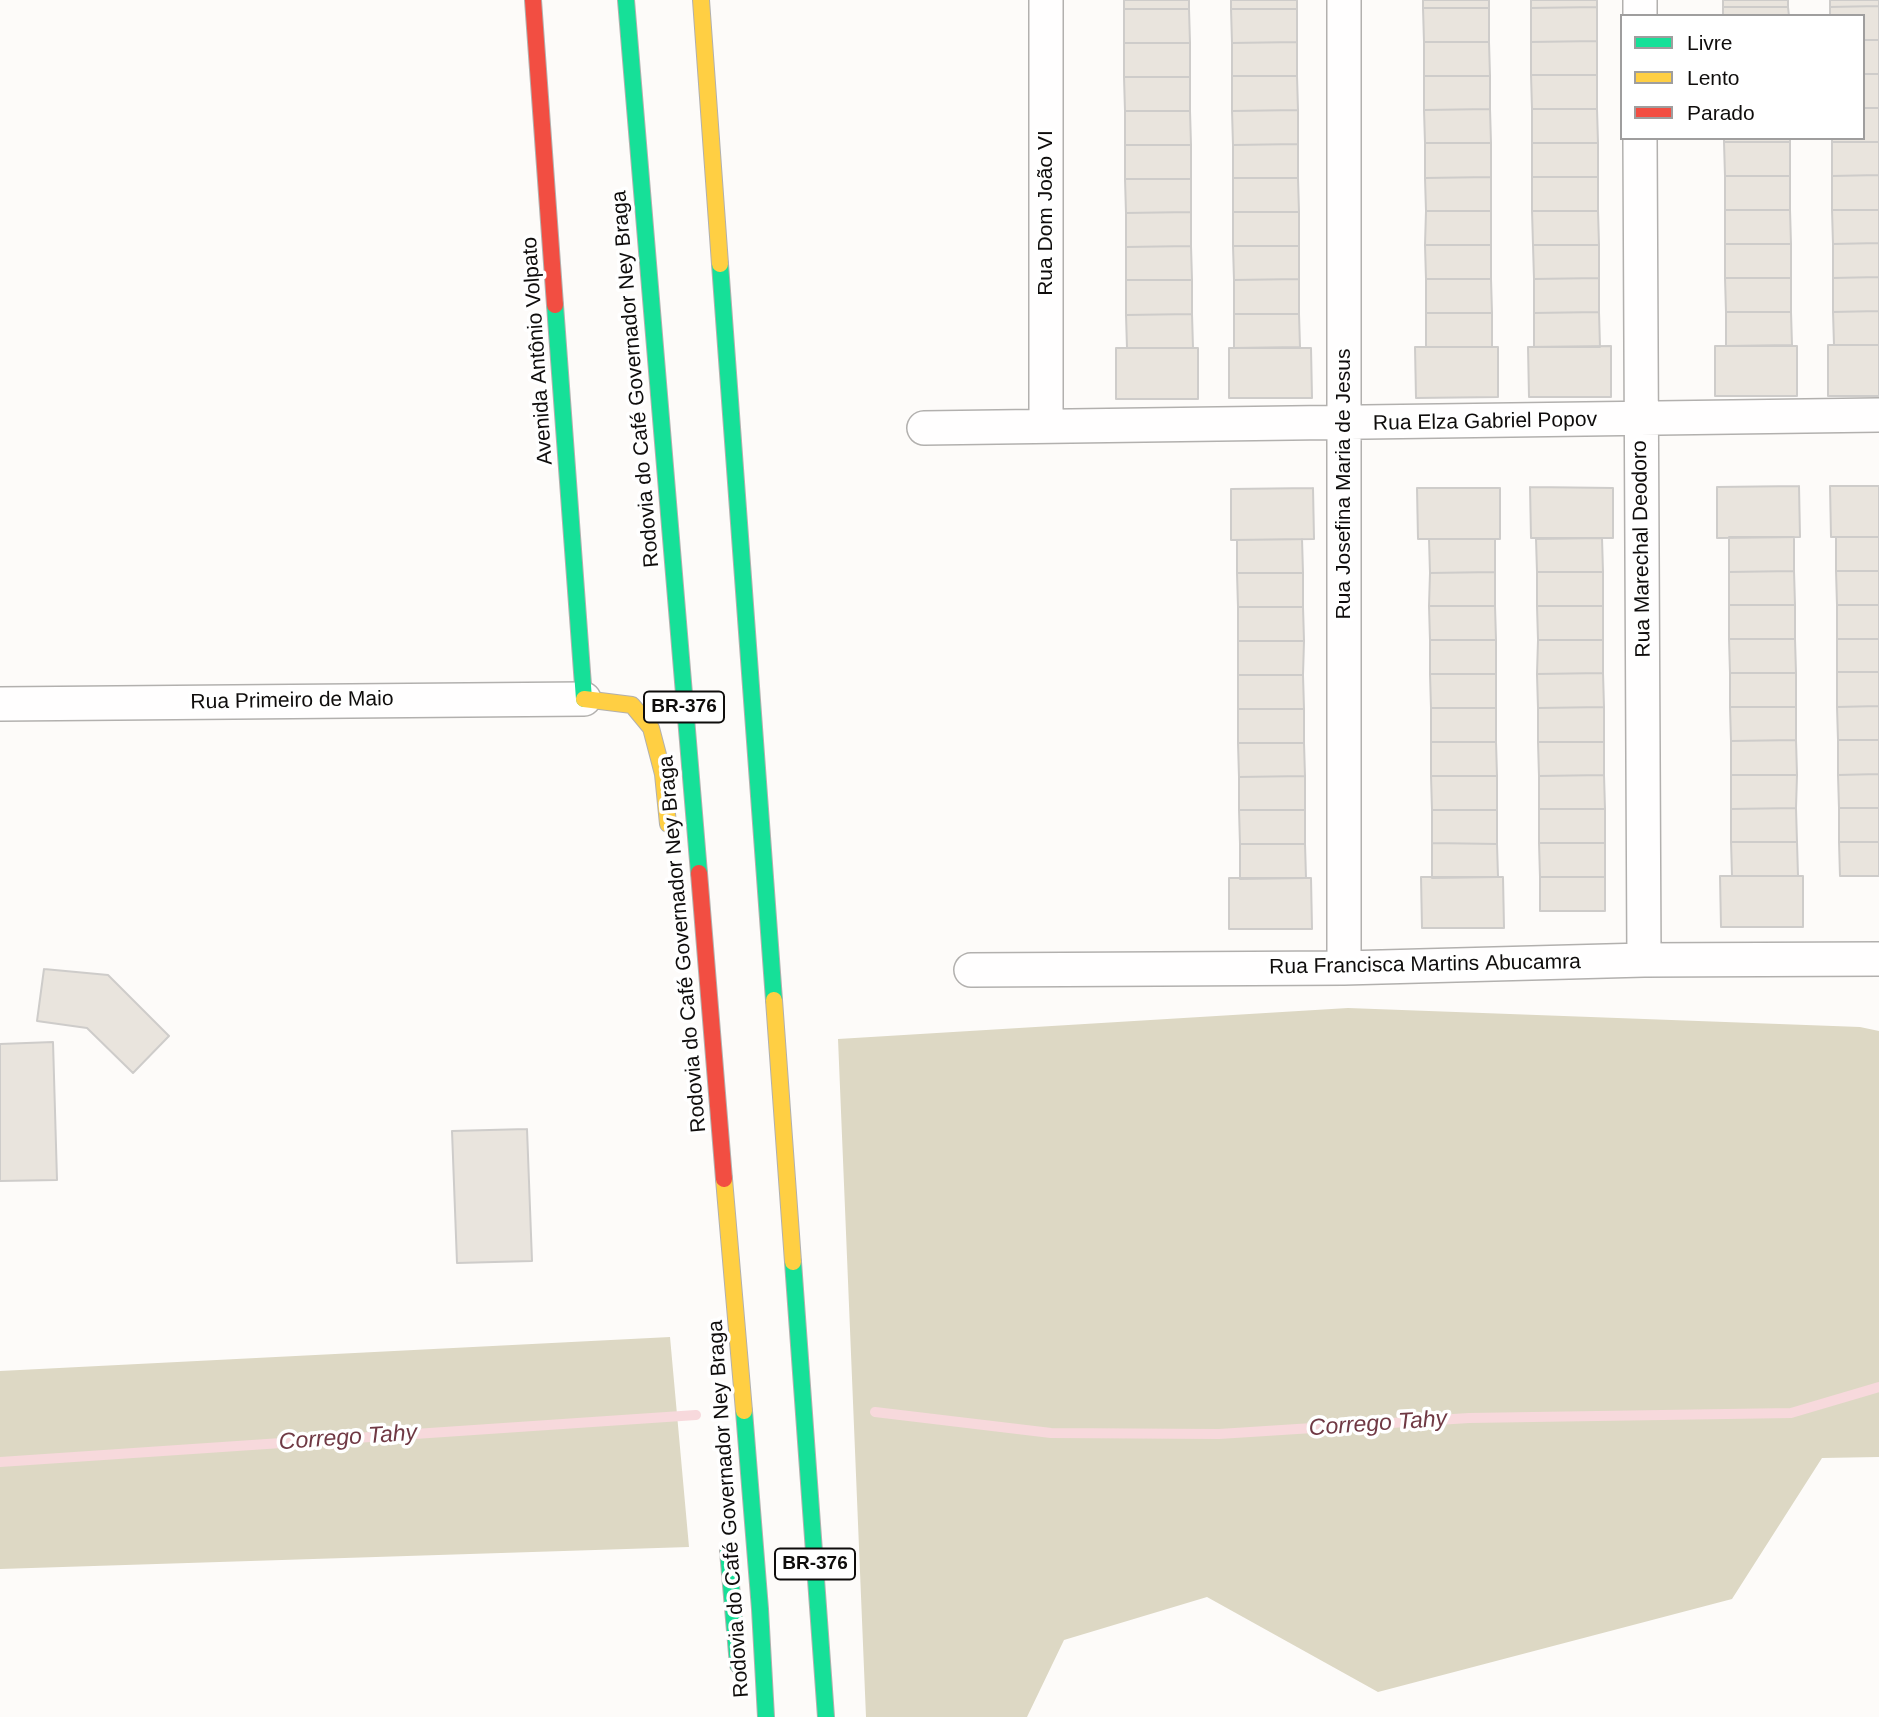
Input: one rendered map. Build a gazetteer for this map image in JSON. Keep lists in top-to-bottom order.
{
  "streets": {
    "main road": ["Avenida Antônio Volpato", "Rodovia do Café Governador Ney Braga", "BR-376"],
    "street": [
      "Rua Dom João VI",
      "Rua Elza Gabriel Popov",
      "Rua Josefina Maria de Jesus",
      "Rua Marechal Deodoro",
      "Rua Primeiro de Maio",
      "Rua Francisca Martins Abucamra"
    ]
  },
  "crossings": [
    ["Rua Dom João VI", "Rua Elza Gabriel Popov"],
    ["Avenida Antônio Volpato", "Rua Primeiro de Maio"],
    ["Rua Elza Gabriel Popov", "Rua Josefina Maria de Jesus"],
    ["Rua Elza Gabriel Popov", "Rua Marechal Deodoro"],
    ["Rua Josefina Maria de Jesus", "Rua Francisca Martins Abucamra"],
    ["Rua Marechal Deodoro", "Rua Francisca Martins Abucamra"]
  ],
  "water": ["Corrego Tahy"],
  "legend": ["Livre", "Lento", "Parado"]
}
